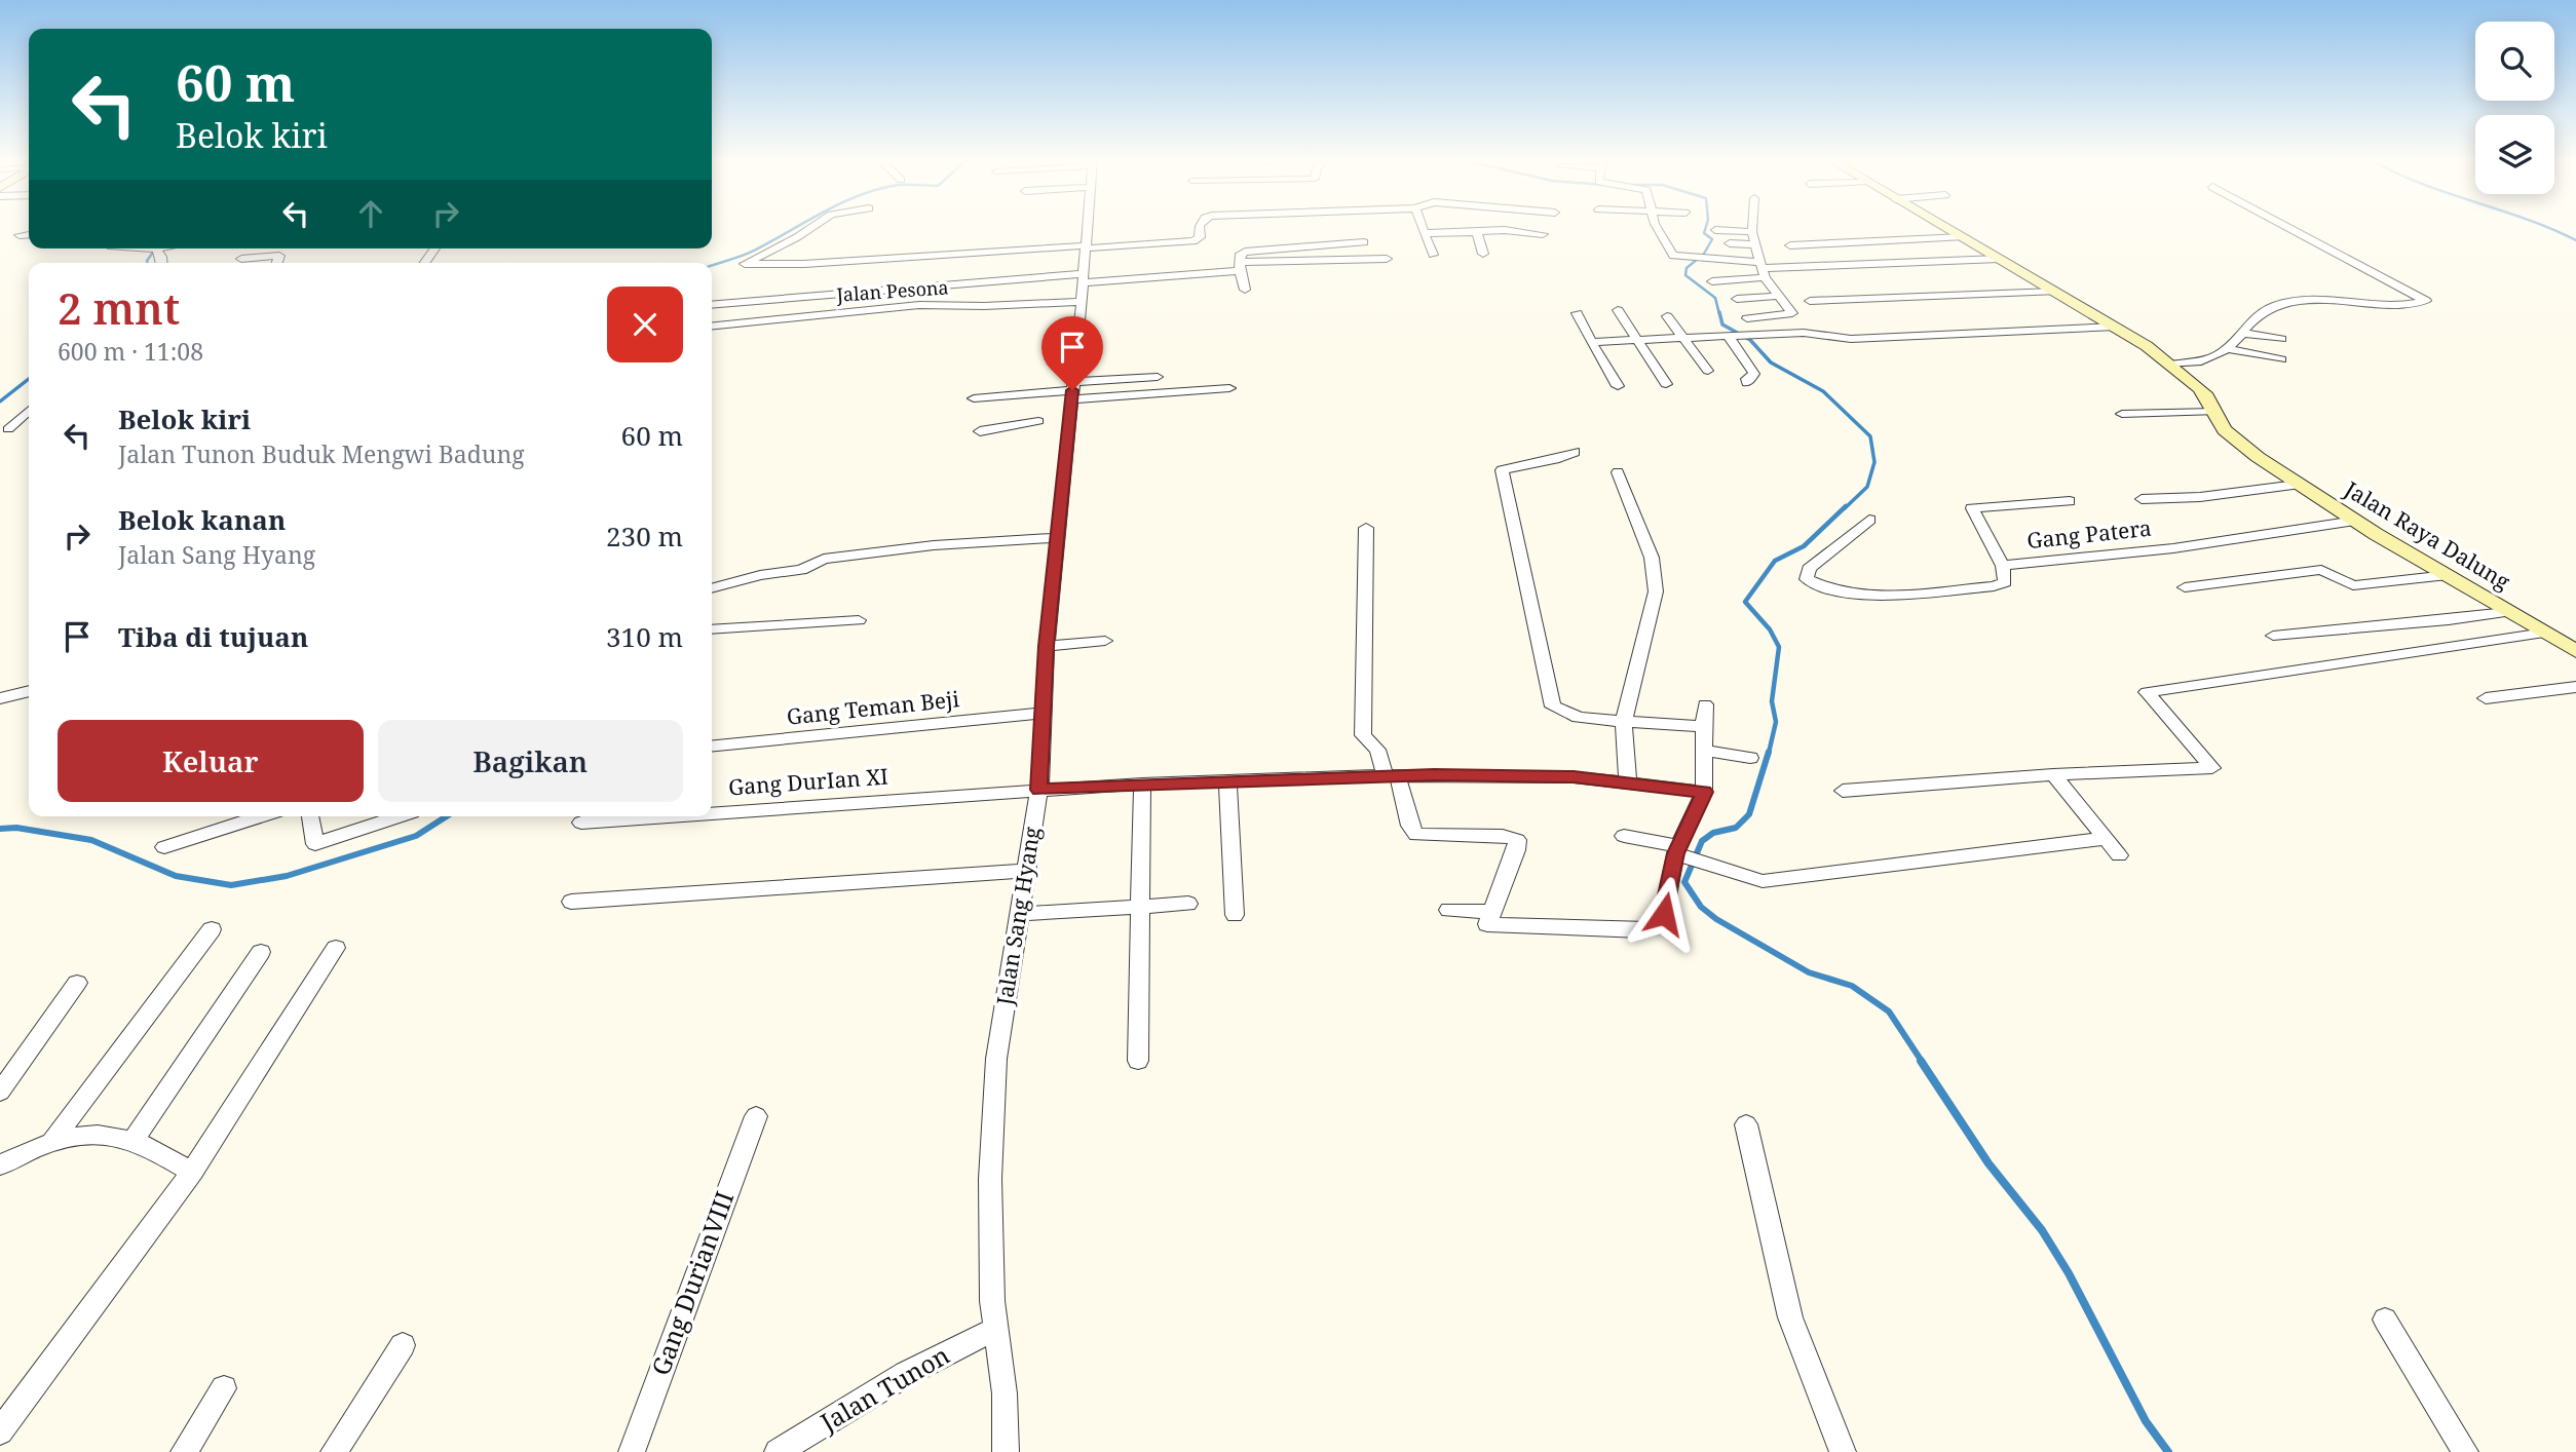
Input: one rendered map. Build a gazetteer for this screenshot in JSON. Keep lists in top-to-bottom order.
{
  "streets": {
    "main road": ["Jalan Raya Dalung"],
    "street": [
      "Jalan Pesona",
      "Gang Patera",
      "Gang Teman Beji",
      "Gang DurIan XI",
      "Jalan Sang Hyang",
      "Gang DurianVIII",
      "Jalan Tunon"
    ]
  },
  "crossings": [
    ["Jalan Pesona", "Jalan Sang Hyang"],
    ["Gang Patera", "Jalan Raya Dalung"],
    ["Gang Teman Beji", "Jalan Sang Hyang"],
    ["Gang DurIan XI", "Jalan Sang Hyang"],
    ["Jalan Sang Hyang", "Jalan Tunon"]
  ],
  "page": {
    "turn": ["60 m", "Belok kiri"],
    "heading": ["2 mnt", "600 m · 11:08"],
    "list": [
      {
        "name": "Belok kiri",
        "note": "Jalan Tunon Buduk Mengwi Badung",
        "value": "60 m"
      },
      {
        "name": "Belok kanan",
        "note": "Jalan Sang Hyang",
        "value": "230 m"
      },
      {
        "name": "Tiba di tujuan",
        "value": "310 m"
      }
    ],
    "buttons": ["Keluar", "Bagikan"]
  }
}
